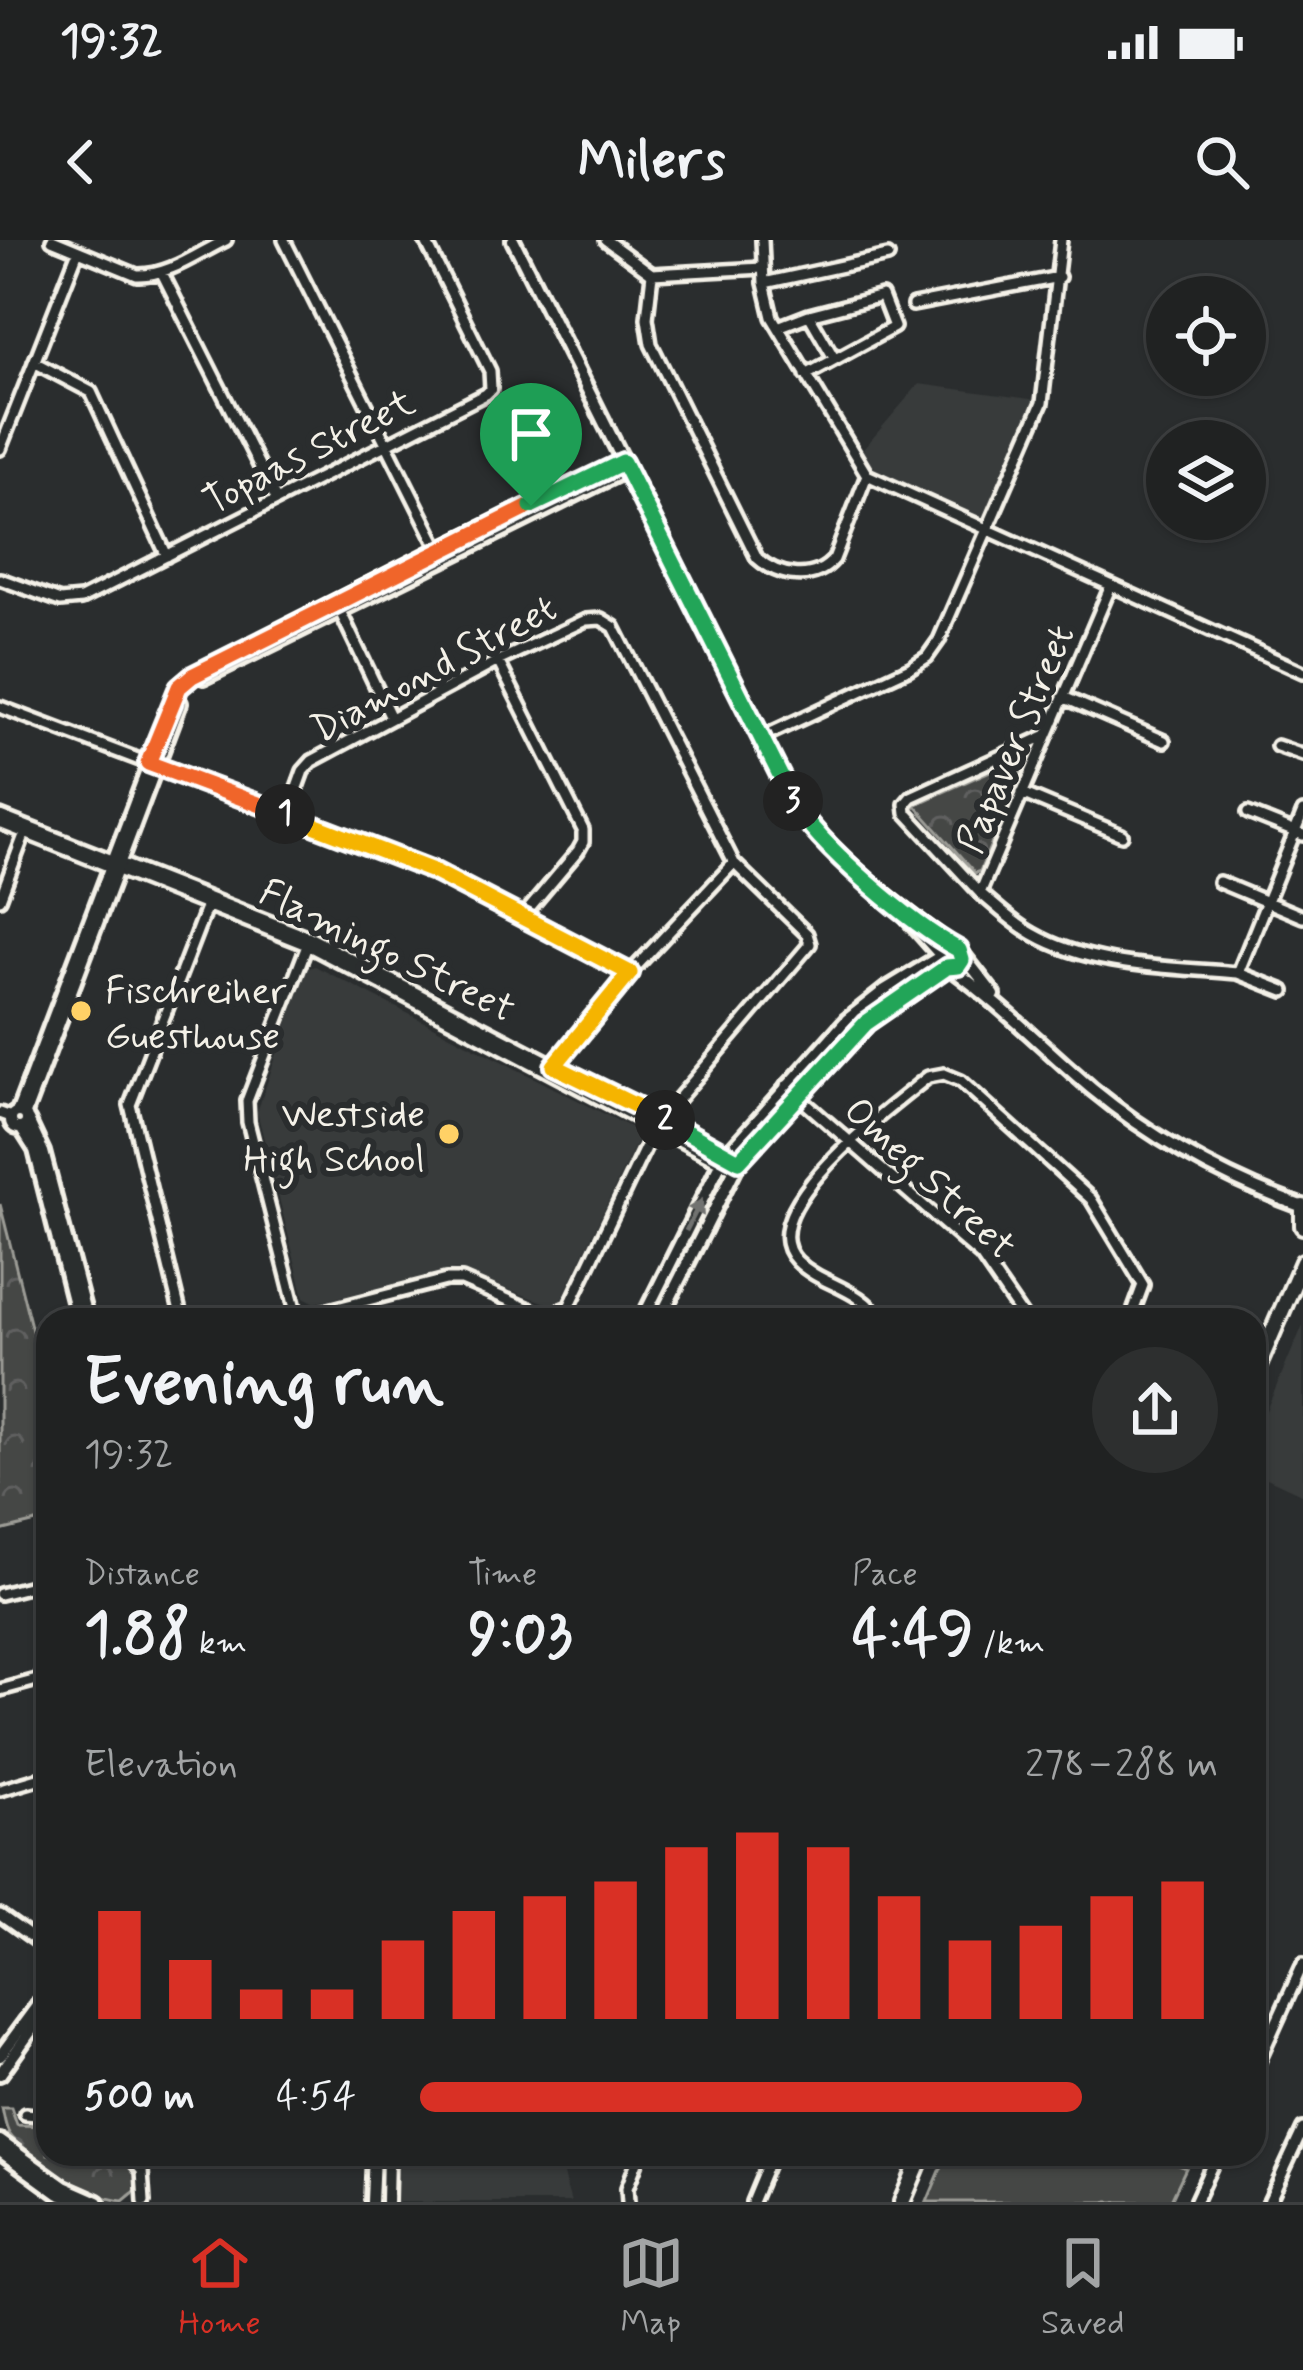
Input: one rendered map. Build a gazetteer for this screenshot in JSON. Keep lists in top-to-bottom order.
{
  "streets": {
    "street": [
      "Topaas Street",
      "Diamond Street",
      "Papaver Street",
      "Flamingo Street",
      "Omeg Street"
    ]
  },
  "crossings": [
    ["Diamond Street", "Flamingo Street"]
  ],
  "places": ["Fischreiher Guesthouse", "Westside High School"],
  "page": {
    "status": "19:32",
    "header": "Milers",
    "pins": ["3", "1", "2"],
    "heading": ["Evening run", "19:32"],
    "stats": [
      ["Distance", "1.88 km"],
      ["Time", "9:03"],
      ["Pace", "4:49 /km"]
    ],
    "chart": ["Elevation", "278–288 m"],
    "list": [
      {
        "name": "500 m",
        "note": "4:54"
      }
    ],
    "tabs": ["Home", "Map", "Saved"]
  }
}
